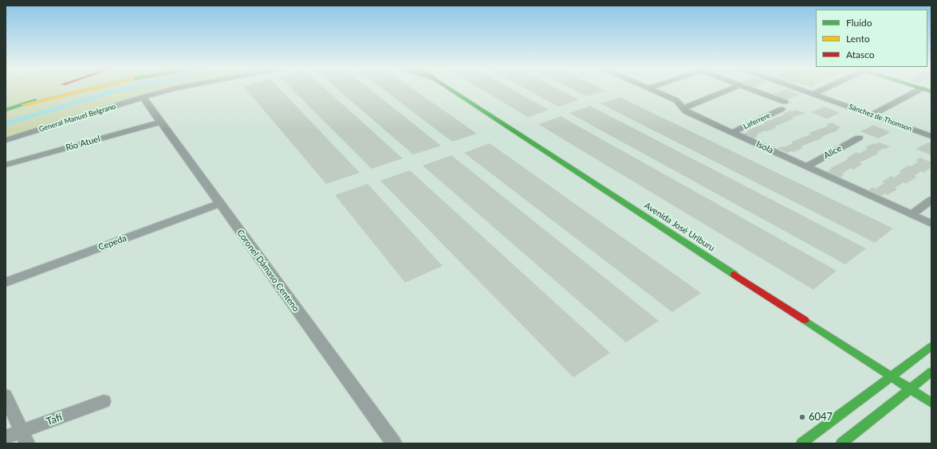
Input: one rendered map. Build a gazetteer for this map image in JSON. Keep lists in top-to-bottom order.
{
  "streets": {
    "main road": ["Avenida José Uriburu"],
    "street": [
      "General Manuel Belgrano",
      "Sánchez de Thomson",
      "Laferrere",
      "Rio Atuel",
      "Isola",
      "Alice",
      "Cepeda",
      "Coronel Dámaso Centeno",
      "Tafí"
    ]
  },
  "crossings": [
    ["General Manuel Belgrano", "Coronel Dámaso Centeno"],
    ["Laferrere", "Isola"],
    ["Rio Atuel", "Coronel Dámaso Centeno"],
    ["Isola", "Alice"],
    ["Cepeda", "Coronel Dámaso Centeno"]
  ],
  "places": ["6047"],
  "legend": ["Fluido", "Lento", "Atasco"]
}
